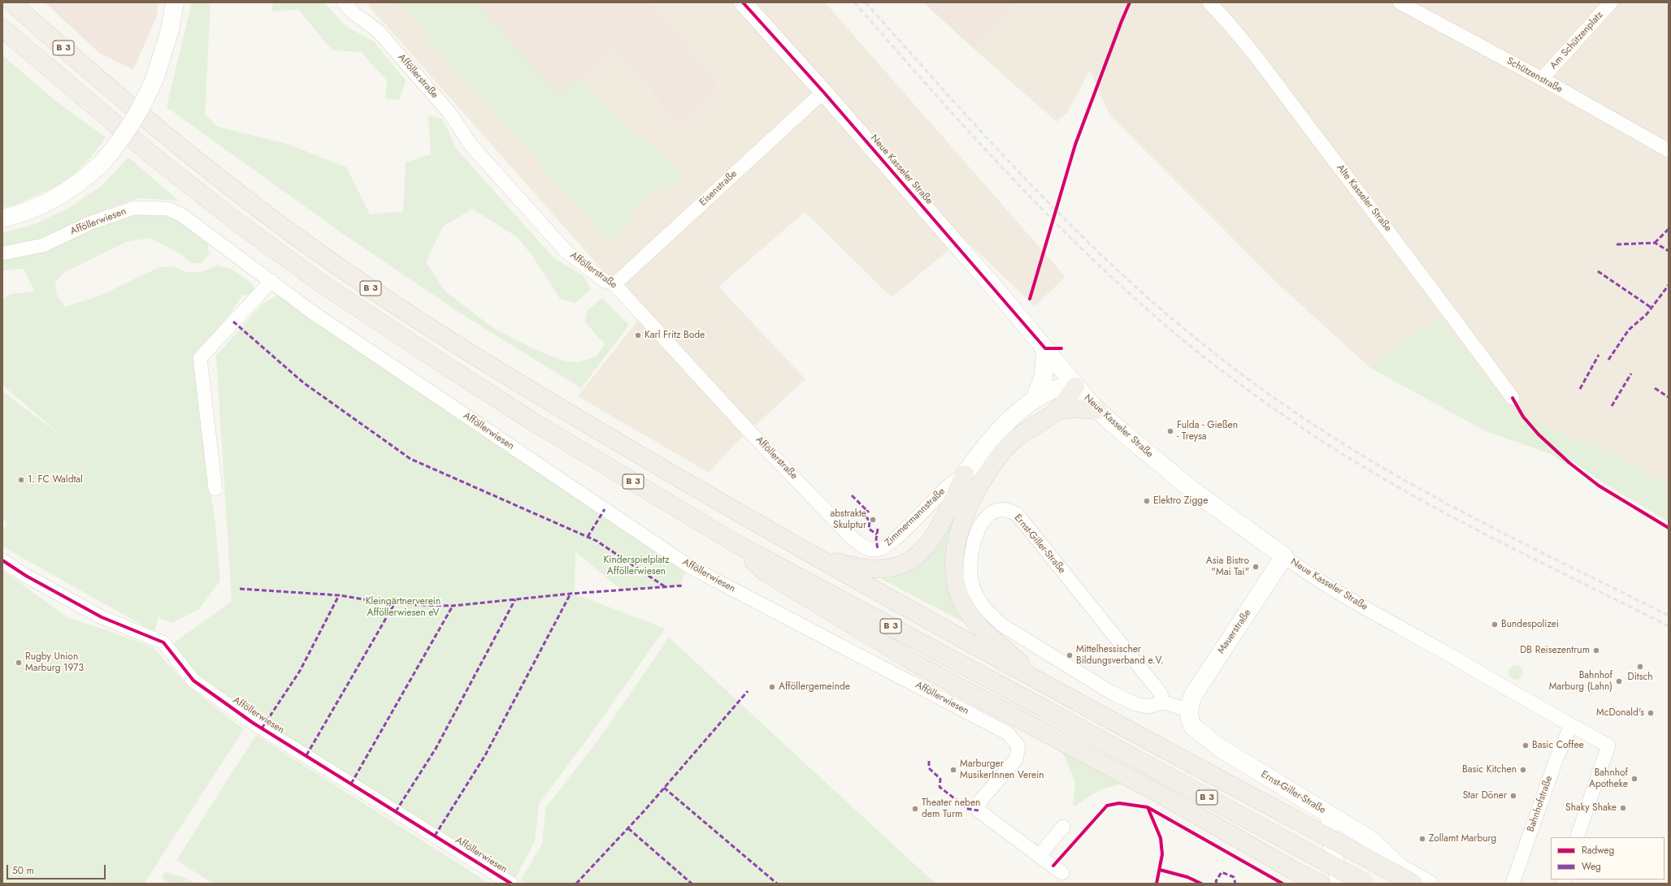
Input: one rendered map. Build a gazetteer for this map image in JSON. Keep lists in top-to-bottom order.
{
  "streets": {
    "highway": ["B 3"],
    "main road": ["Neue Kasseler Straße", "Ernst-Giller-Straße", "Mauerstraße"],
    "street": [
      "Am Schützenplatz",
      "Schützenstraße",
      "Afföllerstraße",
      "Eisenstraße",
      "Alte Kasseler Straße",
      "Afföllerwiesen",
      "Zimmermannstraße",
      "Bahnhofstraße"
    ]
  },
  "crossings": [
    ["Am Schützenplatz", "Schützenstraße"],
    ["Afföllerstraße", "Eisenstraße"],
    ["Afföllerstraße", "Zimmermannstraße"],
    ["Neue Kasseler Straße", "Eisenstraße"],
    ["Neue Kasseler Straße", "Mauerstraße"],
    ["Neue Kasseler Straße", "Bahnhofstraße"],
    ["Ernst-Giller-Straße", "Mauerstraße"]
  ],
  "parks": ["Kinderspielplatz Afföllerwiesen", "Kleingärtnerverein Afföllerwiesen eV"],
  "places": [
    "Karl Fritz Bode",
    "Fulda - Gießen - Treysa",
    "1. FC Waldtal",
    "Elektro Zigge",
    "abstrakte Skulptur",
    "Asia Bistro \"Mai Tai\"",
    "Bundespolizei",
    "DB Reisezentrum",
    "Mittelhessischer Bildungsverband e.V.",
    "Rugby Union Marburg 1973",
    "Ditsch",
    "Bahnhof Marburg (Lahn)",
    "Afföllergemeinde",
    "McDonald's",
    "Basic Coffee",
    "Marburger MusikerInnen Verein",
    "Basic Kitchen",
    "Bahnhof Apotheke",
    "Star Döner",
    "Shaky Shake",
    "Theater neben dem Turm",
    "Zollamt Marburg"
  ],
  "legend": ["Radweg", "Weg"],
  "scale_bar": "50 m"
}
